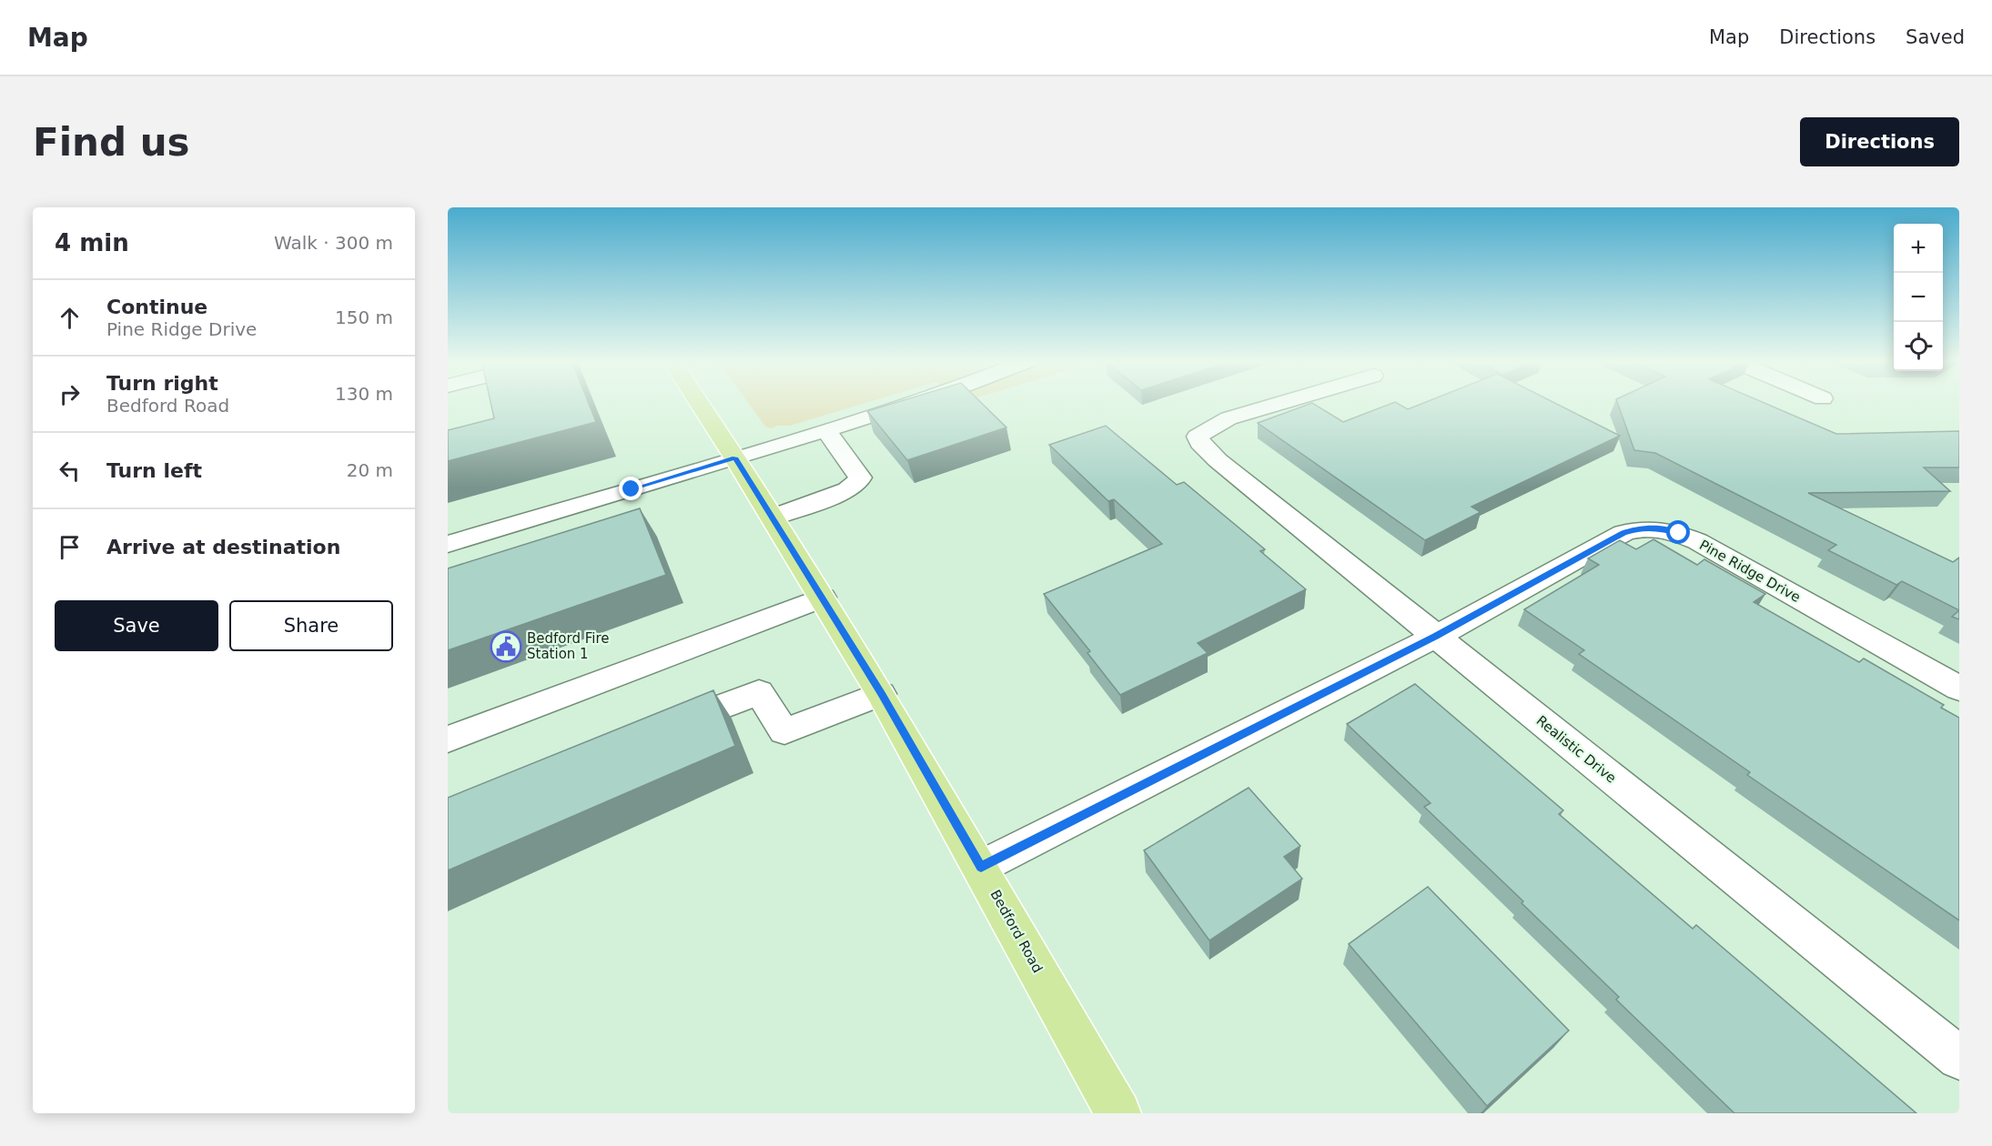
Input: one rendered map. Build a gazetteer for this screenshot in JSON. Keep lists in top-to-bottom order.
{
  "streets": {
    "main road": ["Bedford Road"],
    "street": ["Pine Ridge Drive", "Realistic Drive"]
  },
  "crossings": [
    ["Pine Ridge Drive", "Realistic Drive"],
    ["Pine Ridge Drive", "Bedford Road"]
  ],
  "places": {
    "public building": ["Bedford Fire Station 1"]
  },
  "page": {
    "header": "Map",
    "nav": ["Map", "Directions", "Saved"],
    "buttons": [
      "Directions",
      ["Save", "Share"]
    ],
    "title": "Find us",
    "heading": ["4 min", "Walk · 300 m"],
    "map_buttons": ["+", "−"],
    "list": [
      ["Continue", "Pine Ridge Drive", "150 m"],
      ["Turn right", "Bedford Road", "130 m"],
      ["Turn left", "20 m"],
      "Arrive at destination"
    ]
  }
}
